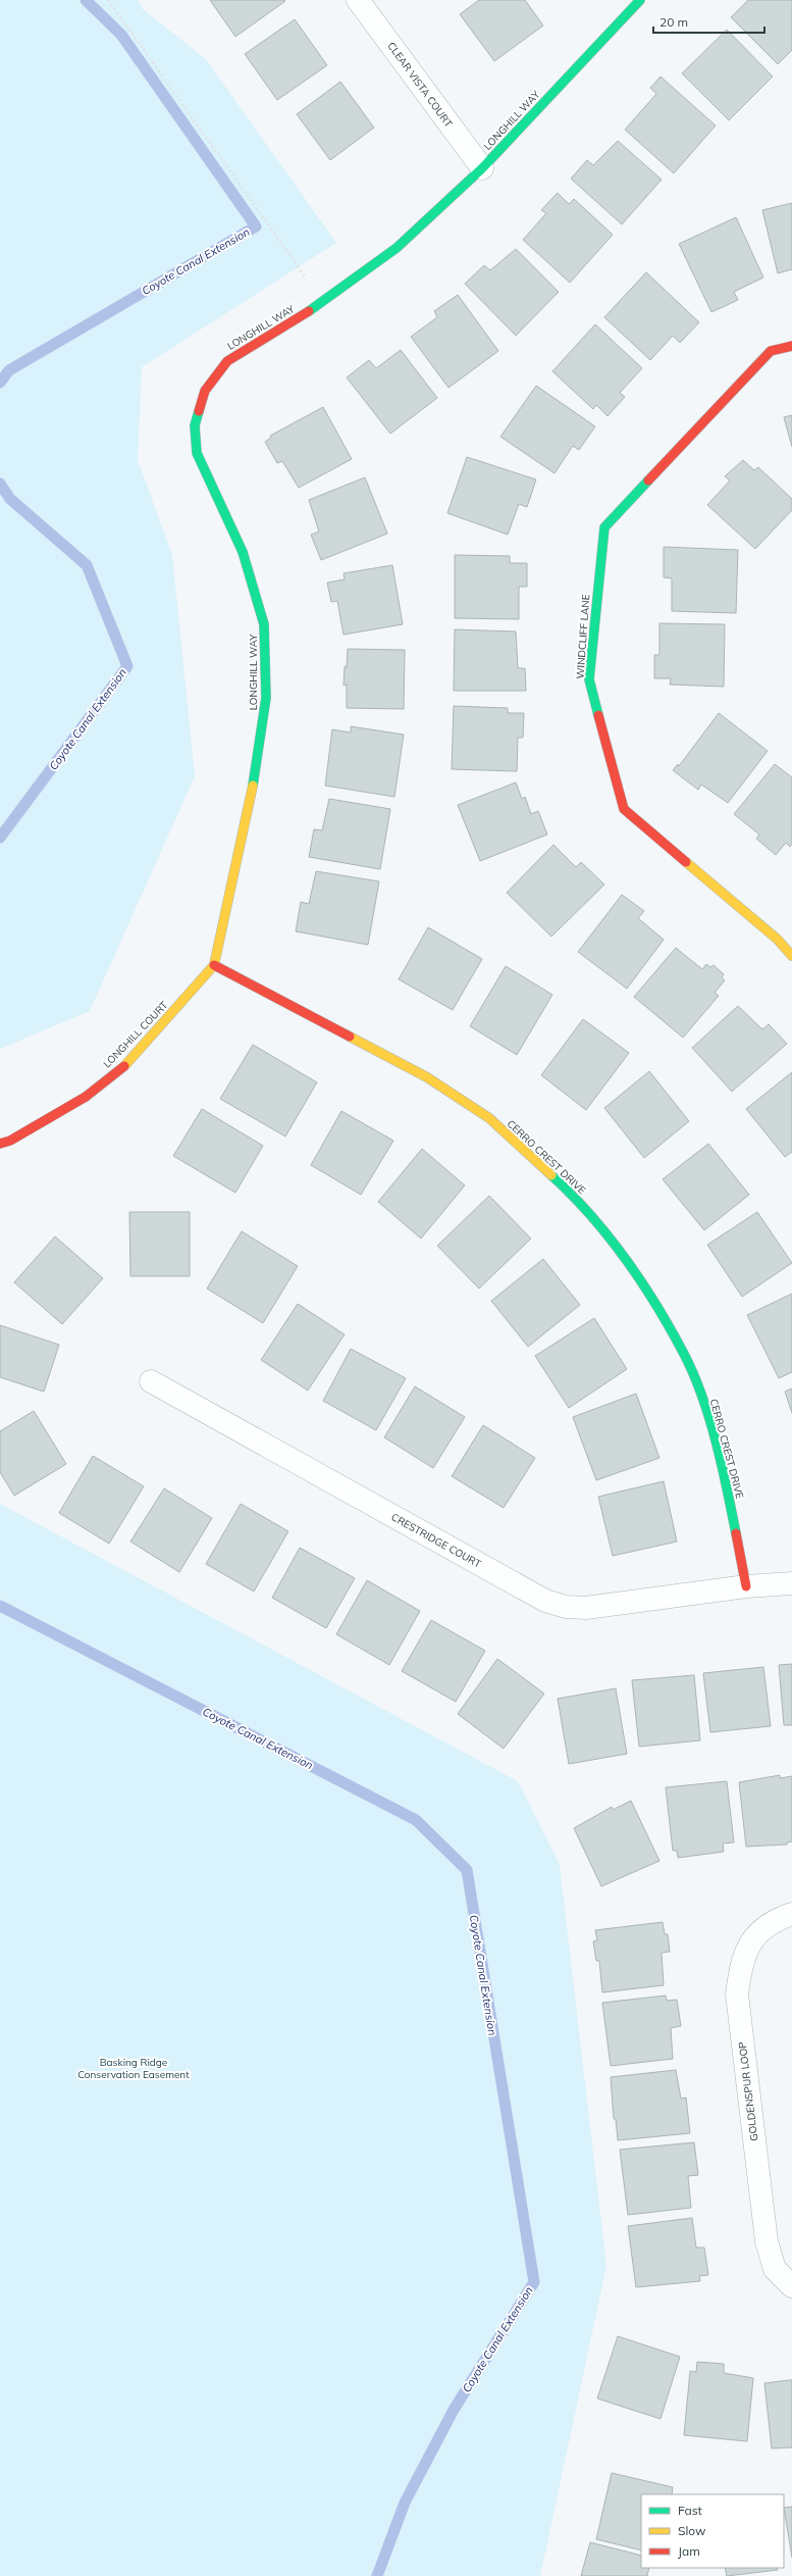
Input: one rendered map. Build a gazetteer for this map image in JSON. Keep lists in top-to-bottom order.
{
  "streets": {
    "street": [
      "CLEAR VISTA COURT",
      "LONGHILL WAY",
      "WINDCLIFF LANE",
      "LONGHILL COURT",
      "CERRO CREST DRIVE",
      "CRESTRIDGE COURT",
      "GOLDENSPUR LOOP"
    ]
  },
  "crossings": [
    ["CLEAR VISTA COURT", "LONGHILL WAY"],
    ["LONGHILL WAY", "LONGHILL COURT"],
    ["LONGHILL WAY", "CERRO CREST DRIVE"],
    ["LONGHILL COURT", "CERRO CREST DRIVE"],
    ["CERRO CREST DRIVE", "CRESTRIDGE COURT"]
  ],
  "water": ["Coyote Canal Extension"],
  "parks": ["Basking Ridge Conservation Easement"],
  "legend": ["Fast", "Slow", "Jam"],
  "scale_bar": "20 m"
}
